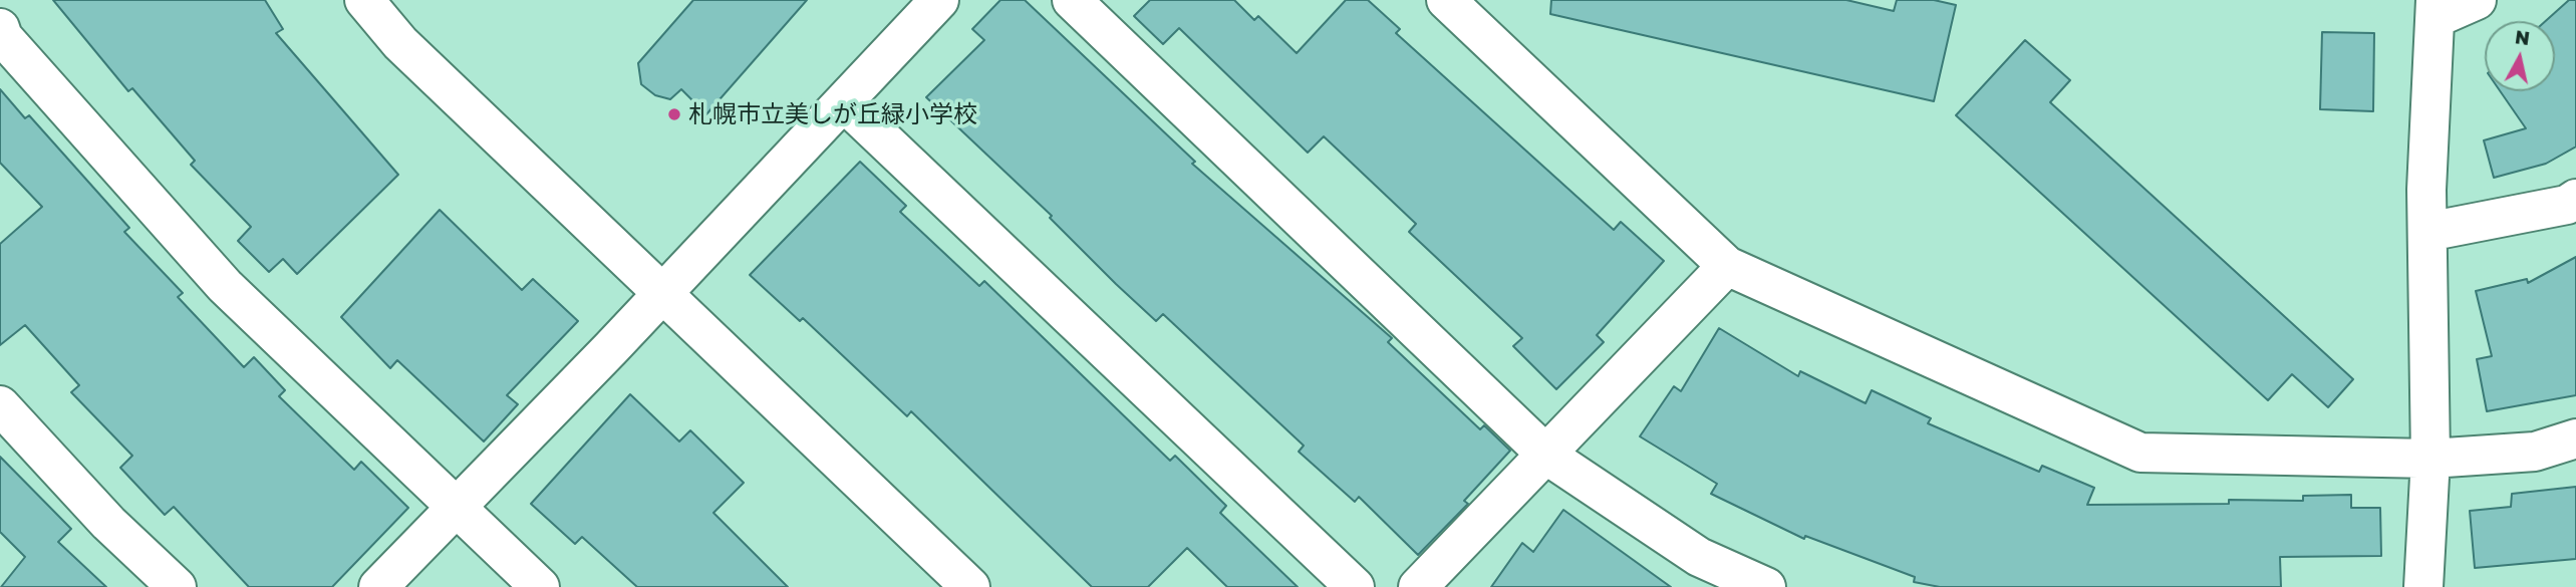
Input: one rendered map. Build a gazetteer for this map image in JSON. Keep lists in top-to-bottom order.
{
  "places": ["札幌市立美しが丘緑小学校"],
  "north": "top"
}
